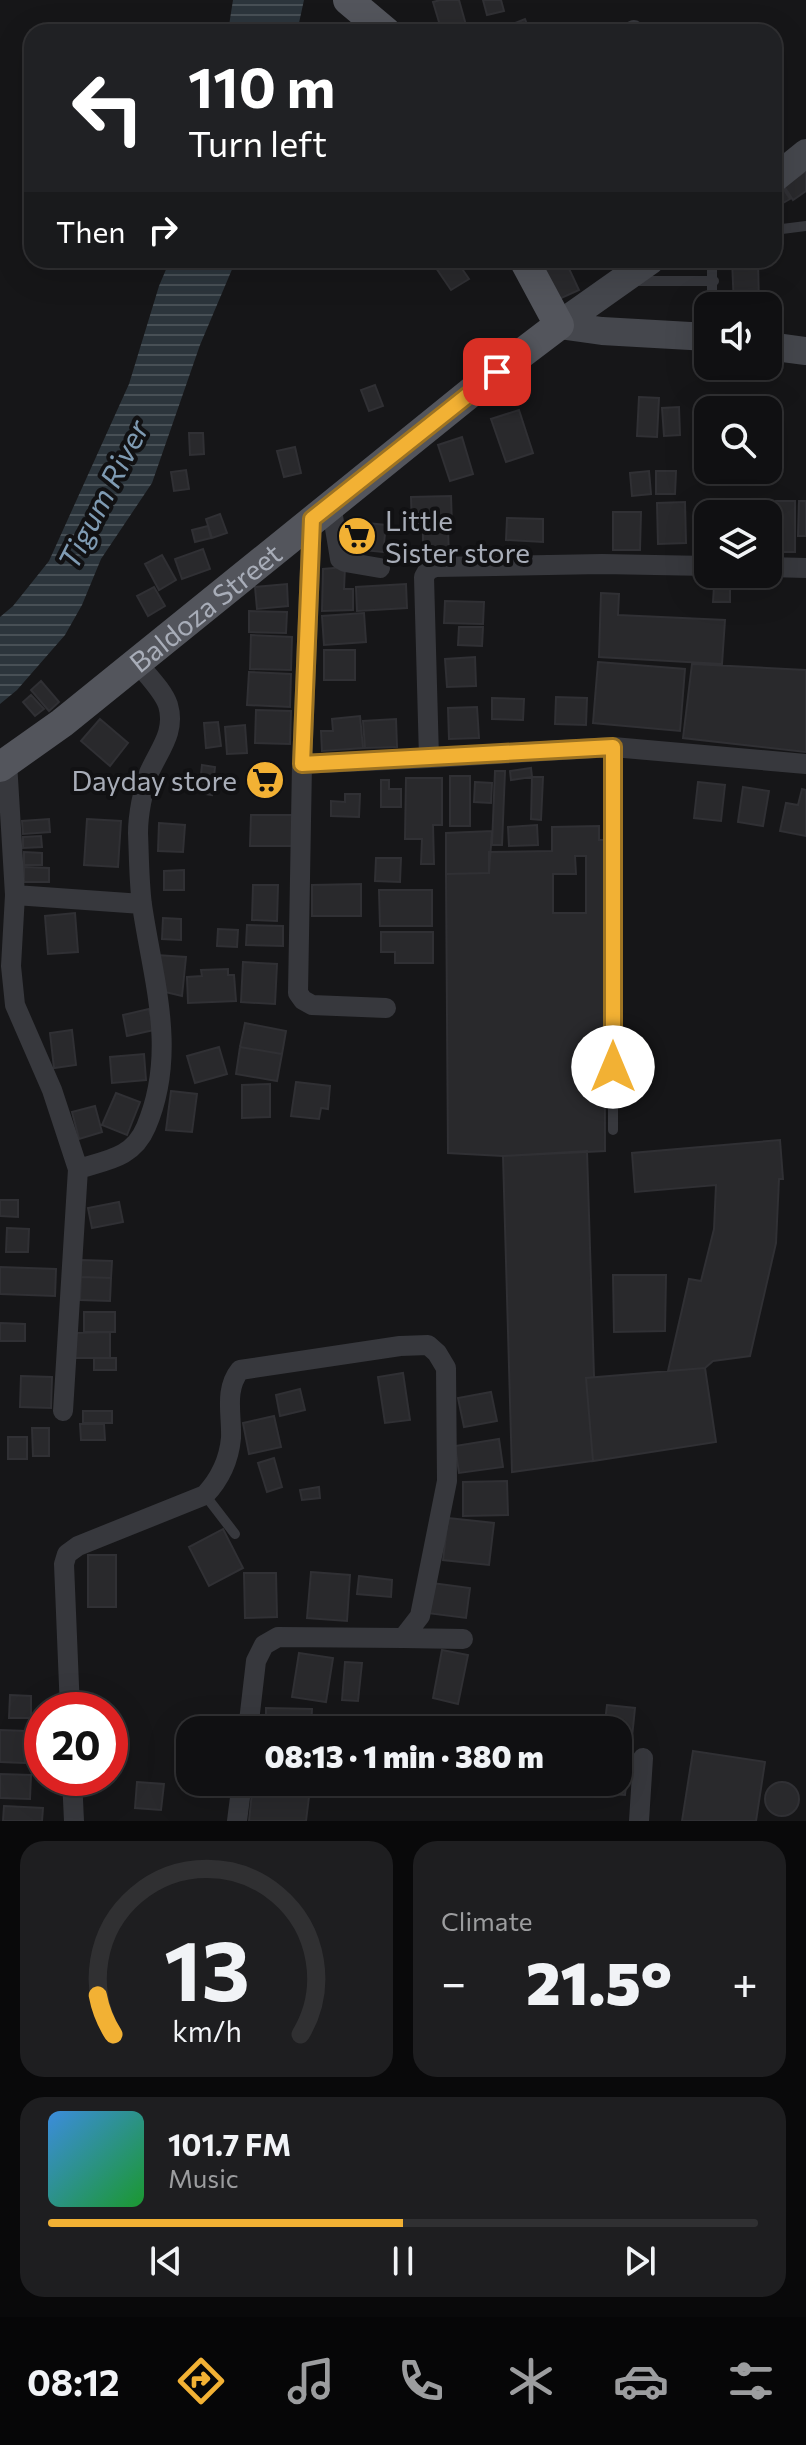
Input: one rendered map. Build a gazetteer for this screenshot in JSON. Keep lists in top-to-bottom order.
{
  "streets": {
    "main road": ["Baldoza Street"]
  },
  "water": ["Tigum River"],
  "places": {
    "supermarket": ["Little Sister store", "Dayday store"]
  },
  "page": {
    "turn": ["110 m", "Turn left"],
    "then": "Then",
    "limit": "20",
    "trip": "08:13 · 1 min · 380 m",
    "tile": "Climate",
    "heat": ["−", "21.5°", "+"],
    "song": ["101.7 FM", "Music"],
    "tabs": "08:12",
    "gauge": ["13", "km/h"]
  }
}
